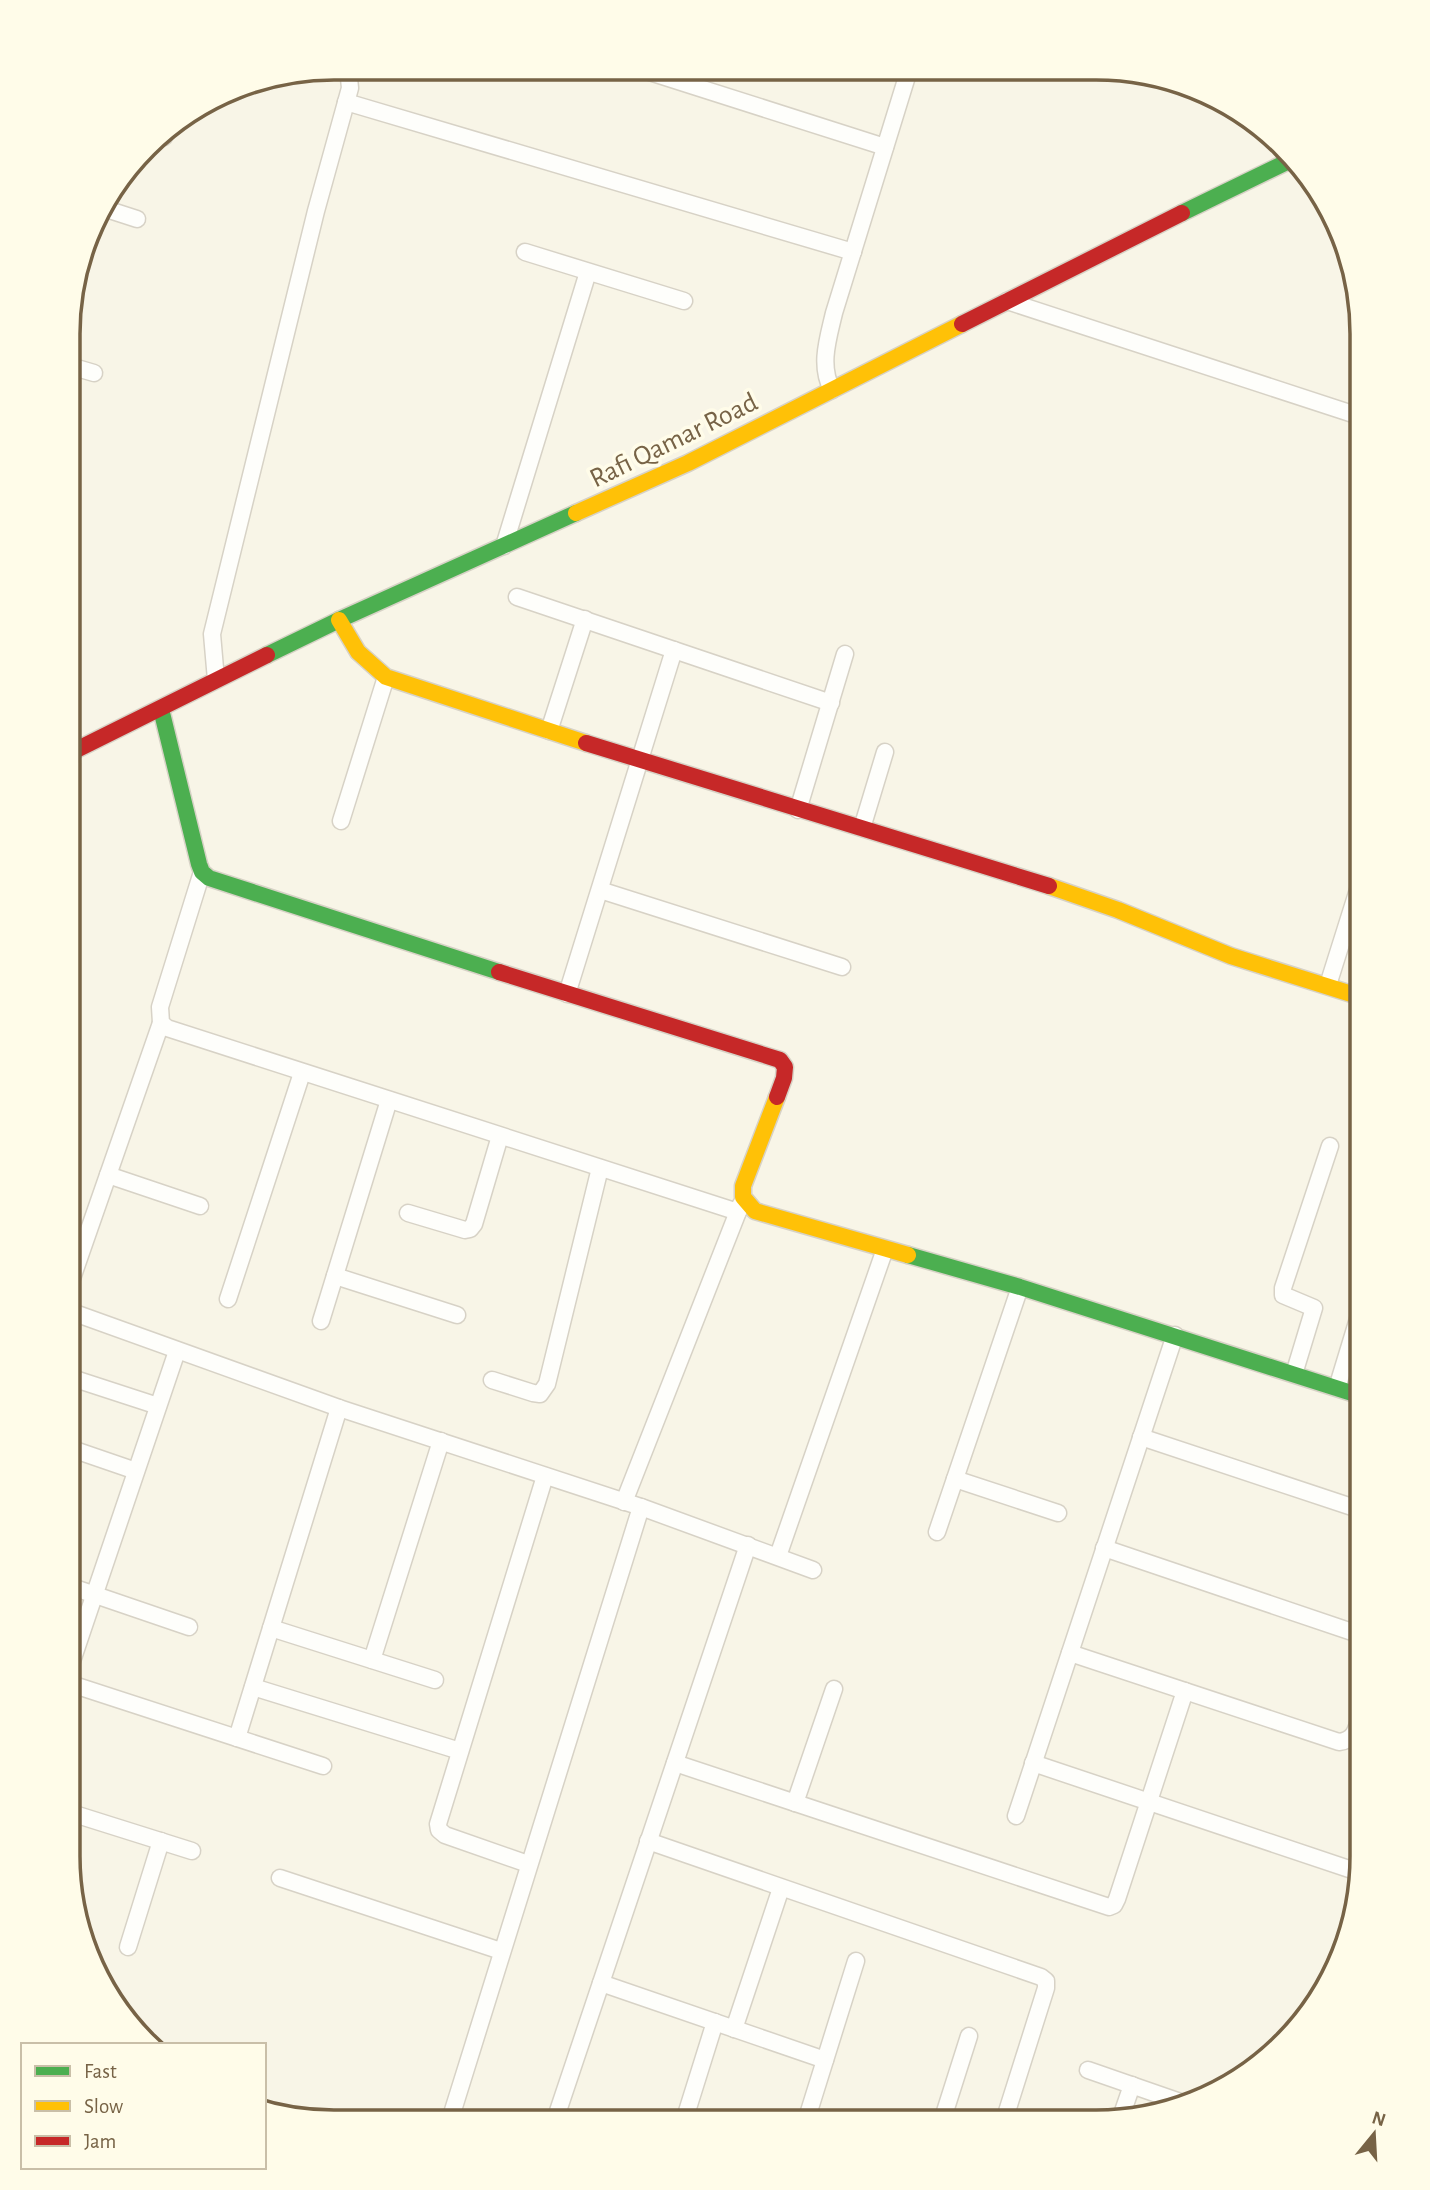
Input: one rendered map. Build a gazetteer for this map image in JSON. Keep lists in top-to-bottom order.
{
  "streets": {
    "street": ["Rafi Qamar Road"]
  },
  "legend": ["Fast", "Slow", "Jam"],
  "north": "top"
}
